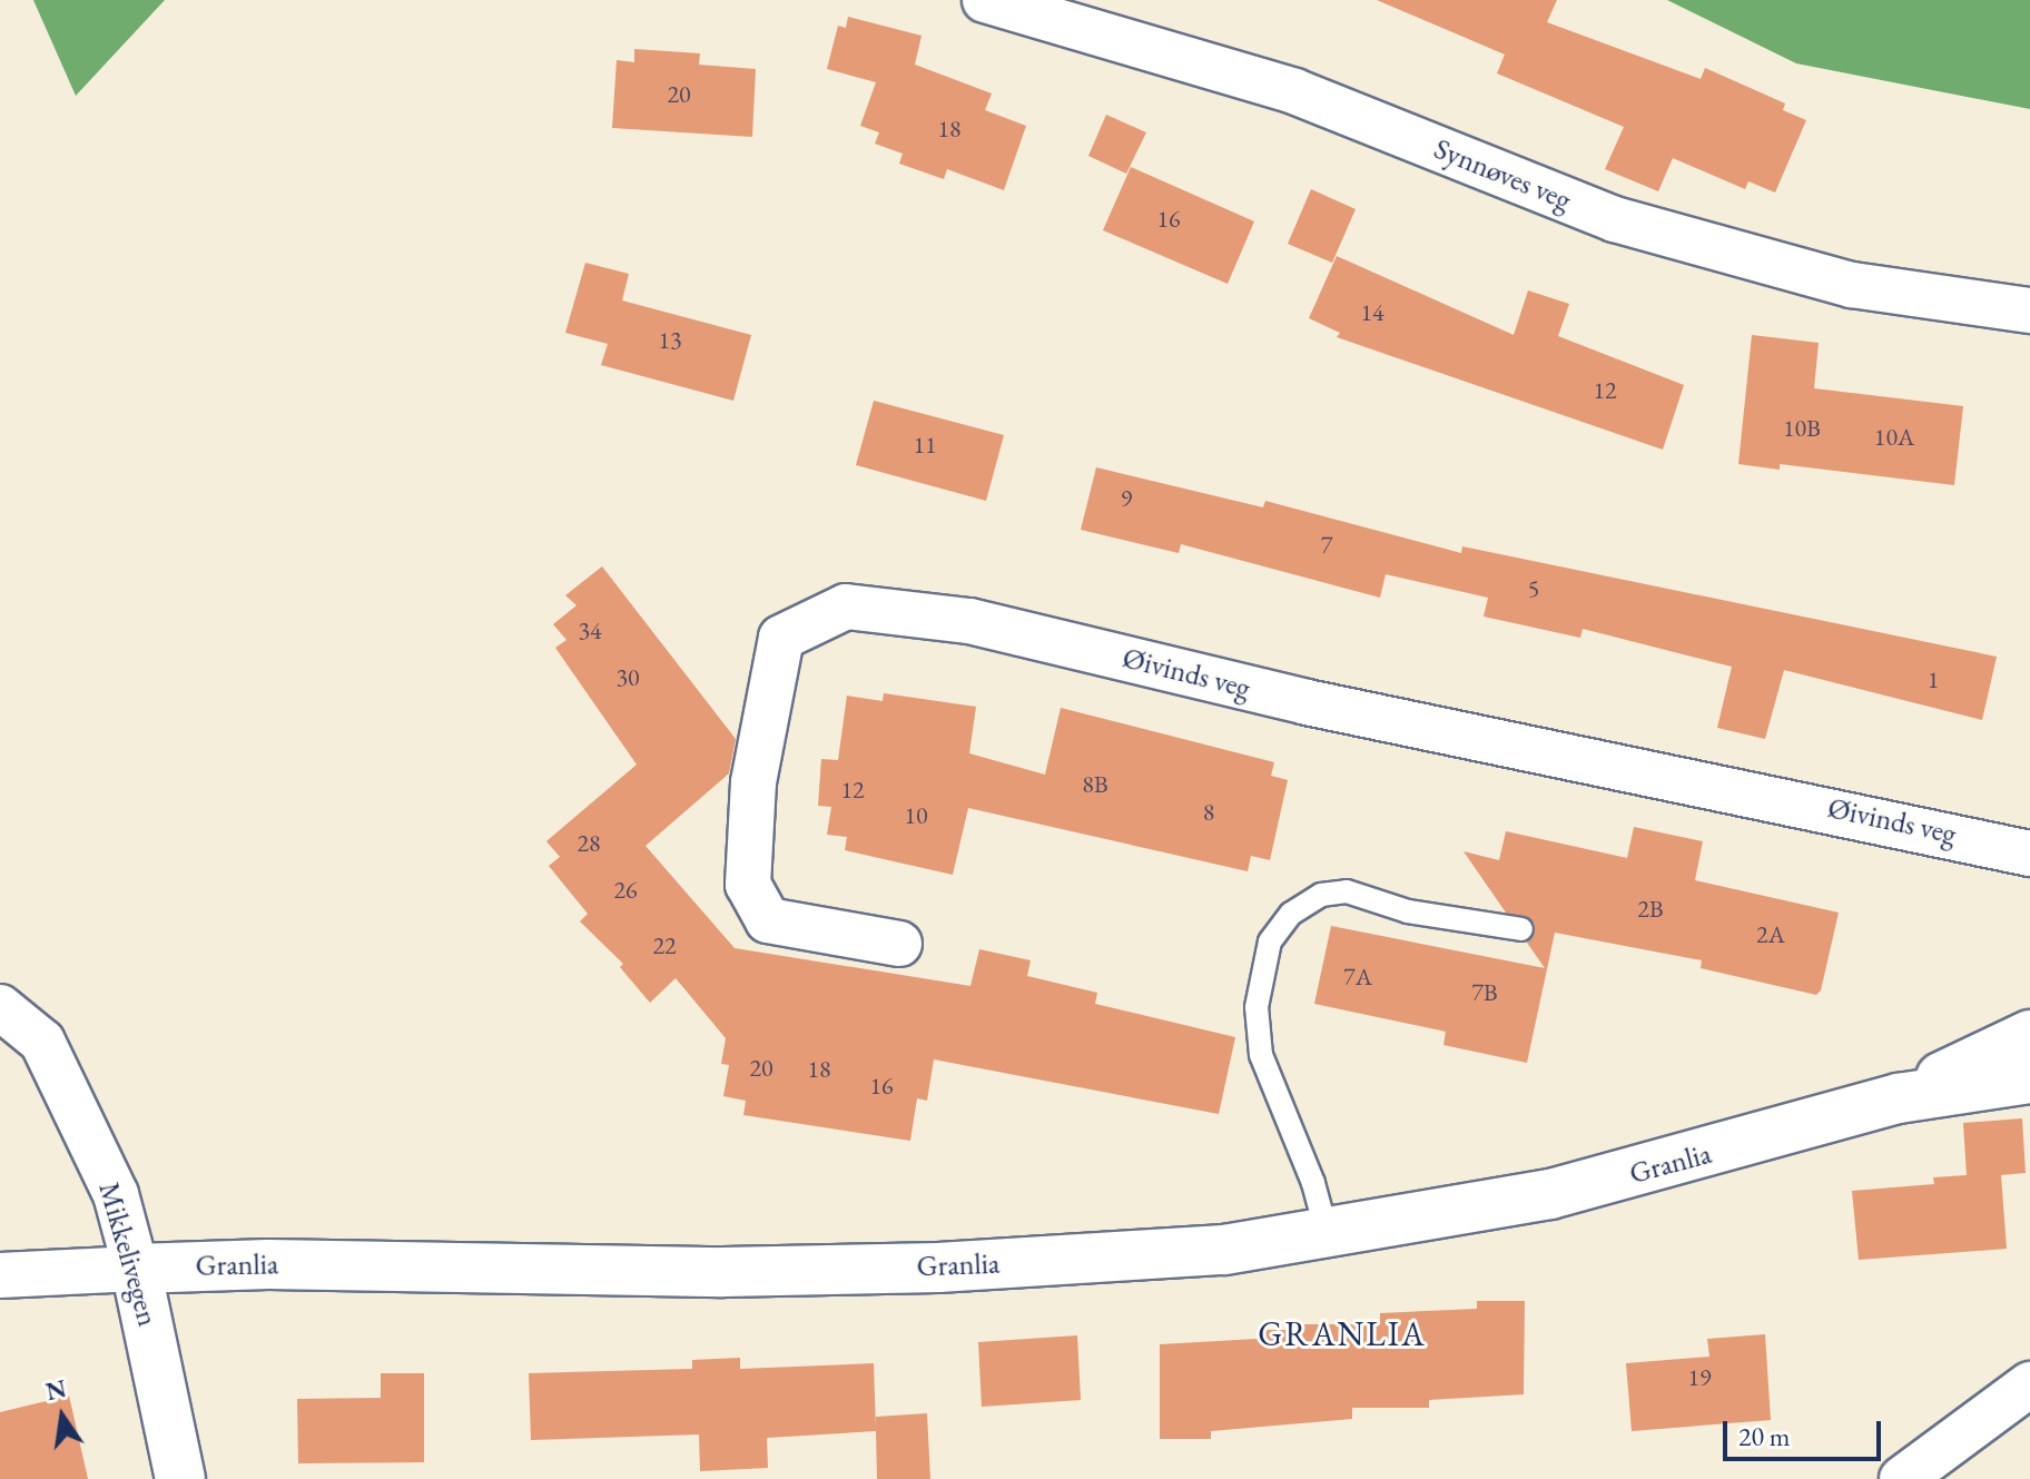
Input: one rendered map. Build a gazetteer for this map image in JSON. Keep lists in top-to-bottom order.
{
  "streets": {
    "street": [
      "Synnøves veg",
      "Øivinds veg",
      "Granlia",
      "Mikkelivegen"
    ]
  },
  "crossings": [
    ["Granlia", "Mikkelivegen"]
  ],
  "districts": ["GRANLIA"],
  "house_numbers": [
    "20",
    "18",
    "16",
    "14",
    "13",
    "12",
    "10B",
    "10A",
    "11",
    "9",
    "7",
    "5",
    "34",
    "30",
    "1",
    "8B",
    "12",
    "8",
    "10",
    "28",
    "26",
    "2B",
    "2A",
    "22",
    "7A",
    "7B",
    "20",
    "18",
    "16",
    "19"
  ],
  "scale_bar": "20 m",
  "north": "top"
}
